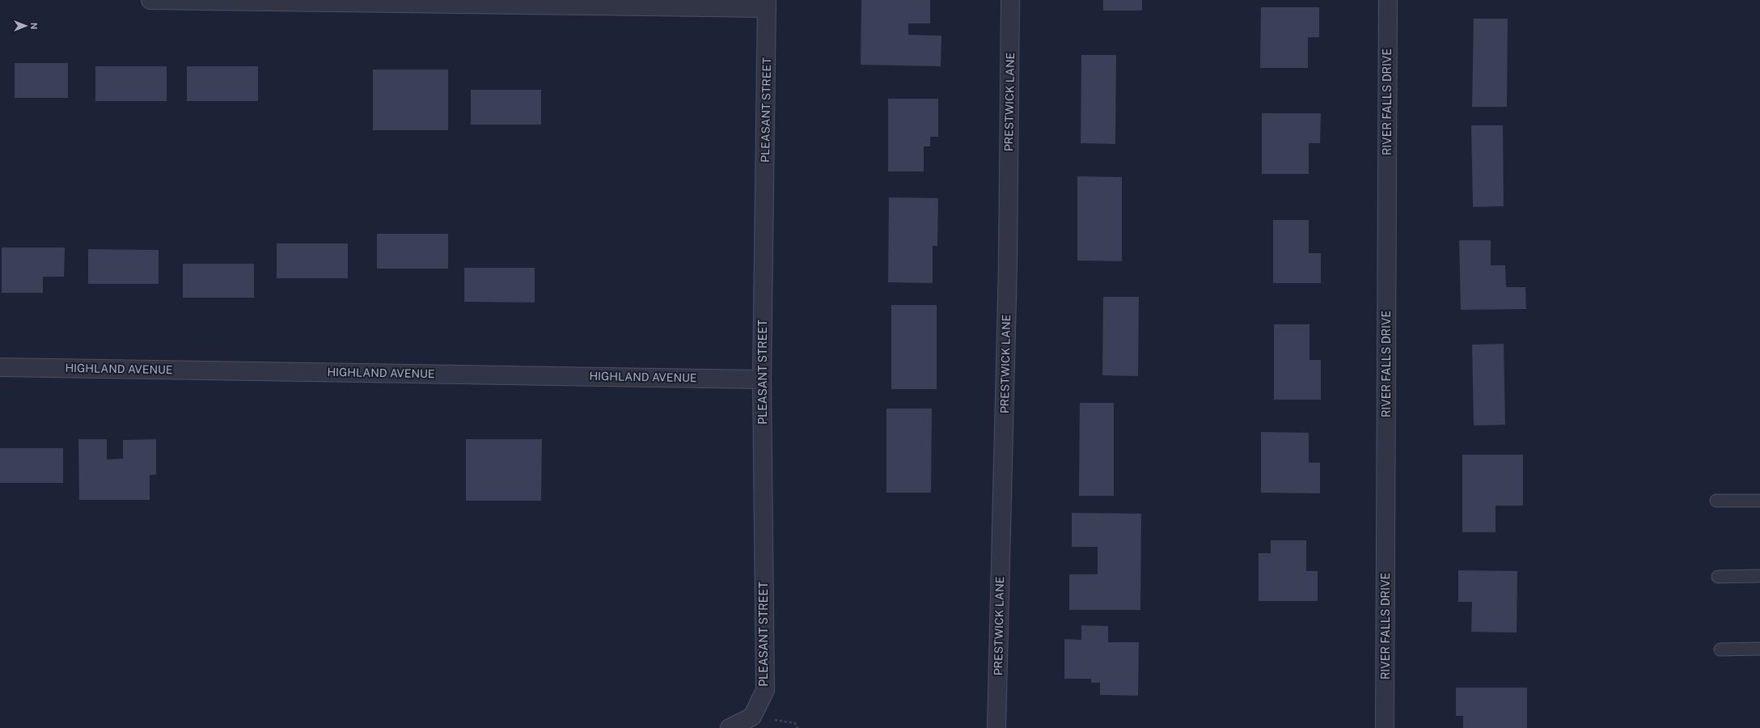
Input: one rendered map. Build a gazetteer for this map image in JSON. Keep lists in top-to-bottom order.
{
  "streets": {
    "street": [
      "PRESTWICK LANE",
      "RIVER FALLS DRIVE",
      "PLEASANT STREET",
      "HIGHLAND AVENUE"
    ]
  },
  "crossings": [
    ["PLEASANT STREET", "HIGHLAND AVENUE"]
  ],
  "north": "right"
}
